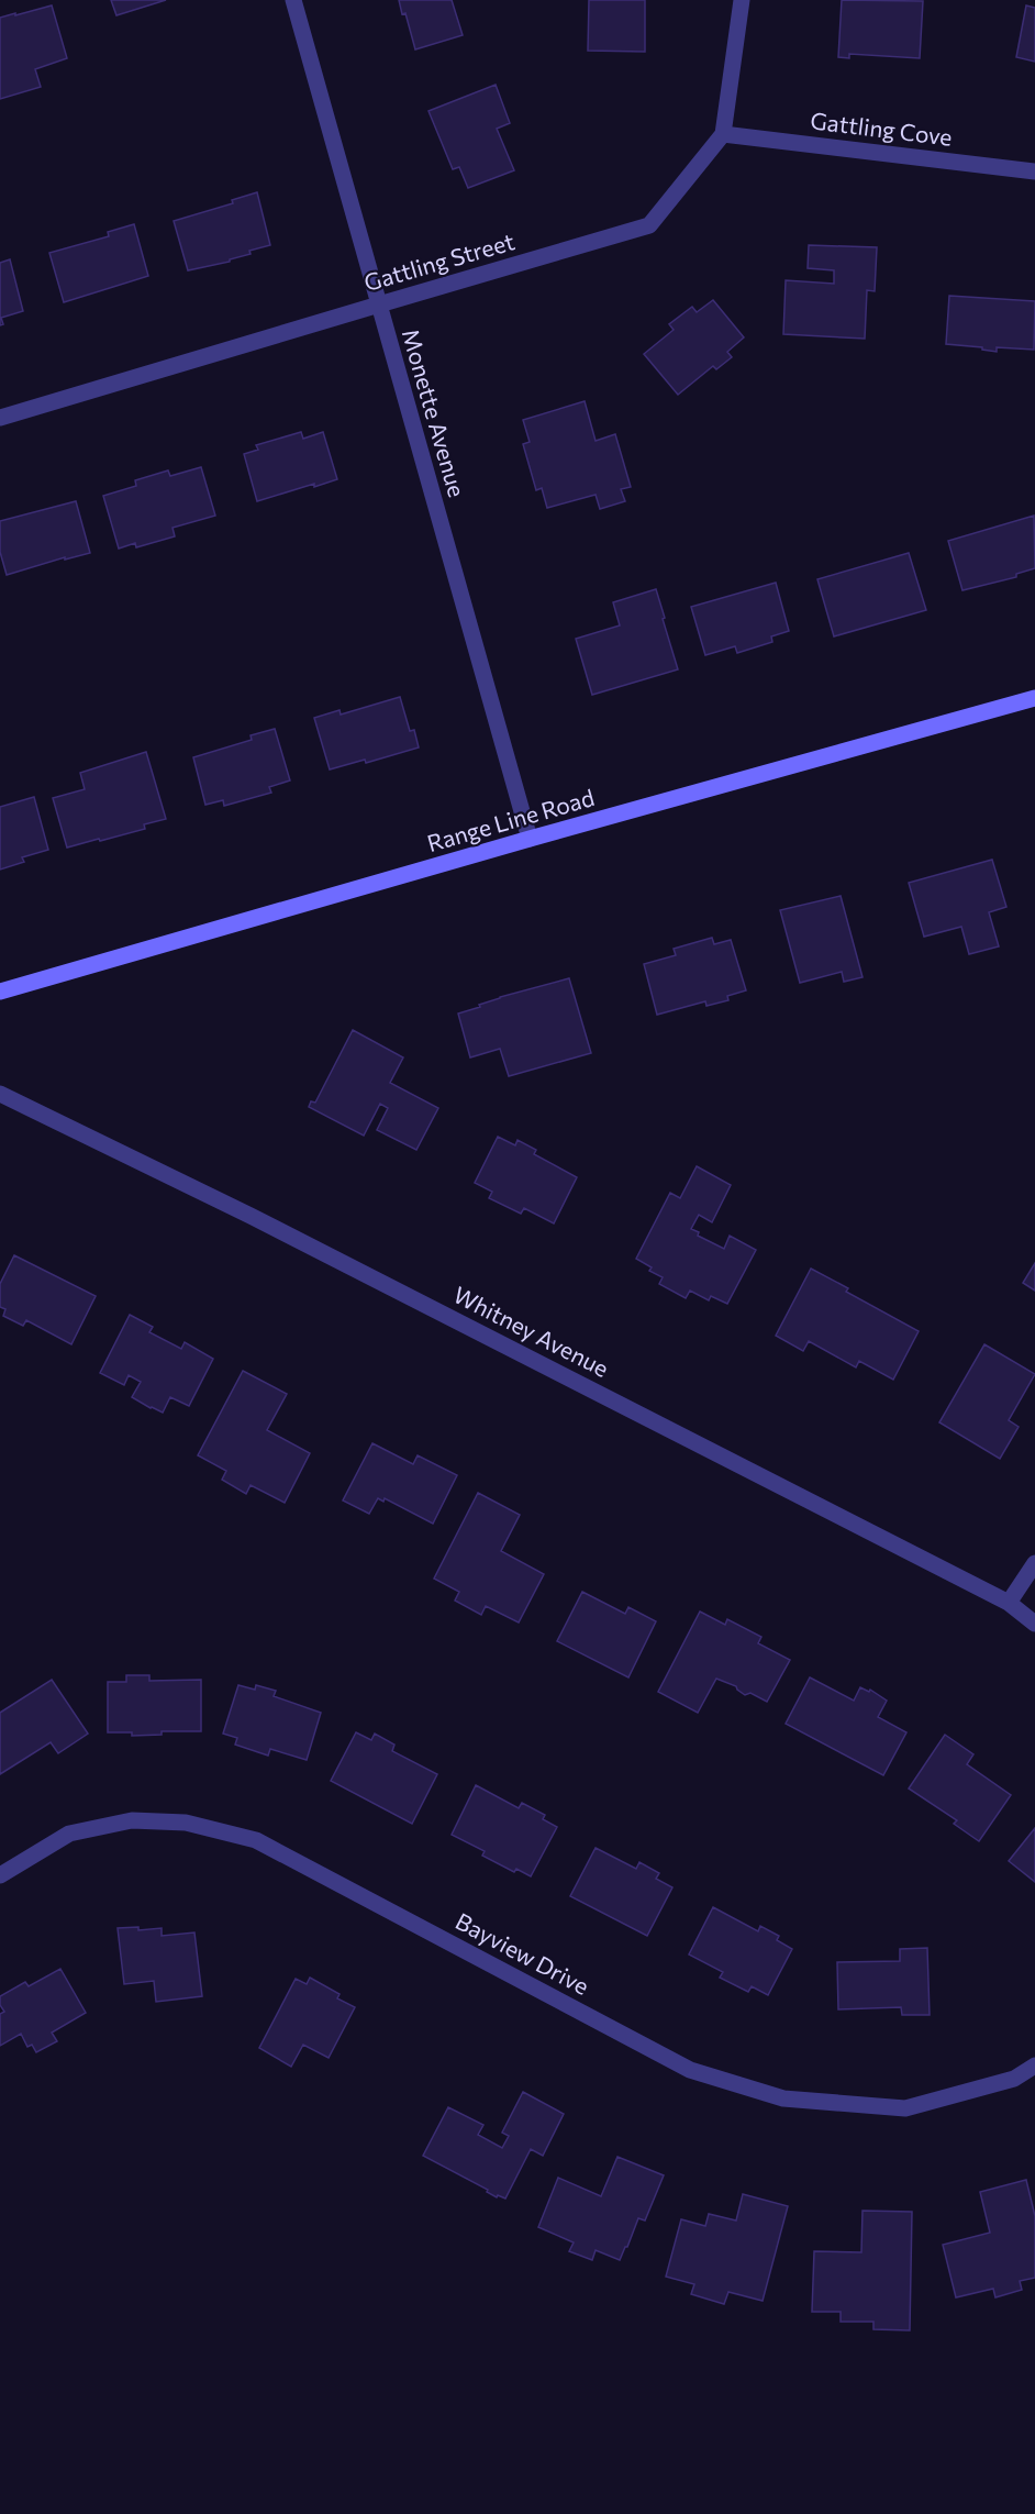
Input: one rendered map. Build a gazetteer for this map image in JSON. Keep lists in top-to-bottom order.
{
  "streets": {
    "main road": ["Range Line Road"],
    "street": [
      "Gattling Cove",
      "Gattling Street",
      "Monette Avenue",
      "Whitney Avenue",
      "Bayview Drive"
    ]
  },
  "crossings": [
    ["Gattling Cove", "Gattling Street"],
    ["Gattling Street", "Monette Avenue"],
    ["Monette Avenue", "Range Line Road"]
  ]
}
